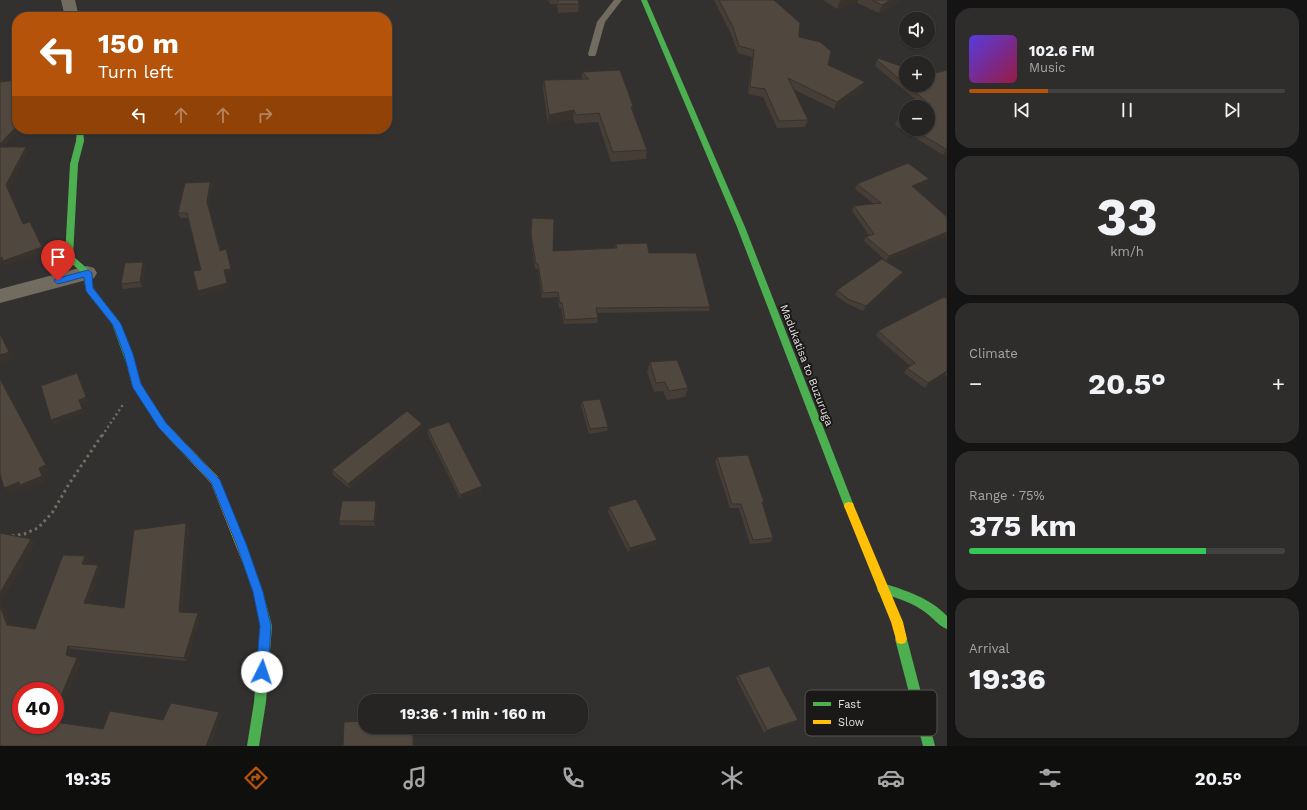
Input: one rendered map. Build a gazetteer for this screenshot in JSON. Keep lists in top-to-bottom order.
{
  "streets": {
    "main road": ["Madukatisa to Buzuruga"]
  },
  "legend": ["Fast", "Slow"],
  "page": {
    "map_buttons": ["+", "−"],
    "turn": ["150 m", "Turn left"],
    "song": ["102.6 FM", "Music"],
    "tile": [
      ["33", "km/h"],
      "Climate",
      ["Range · 75%", "375 km"],
      ["Arrival", "19:36"]
    ],
    "heat": ["−", "20.5°", "+"],
    "limit": "40",
    "trip": "19:36 · 1 min · 160 m",
    "tabs": ["19:35", "20.5°"]
  }
}
